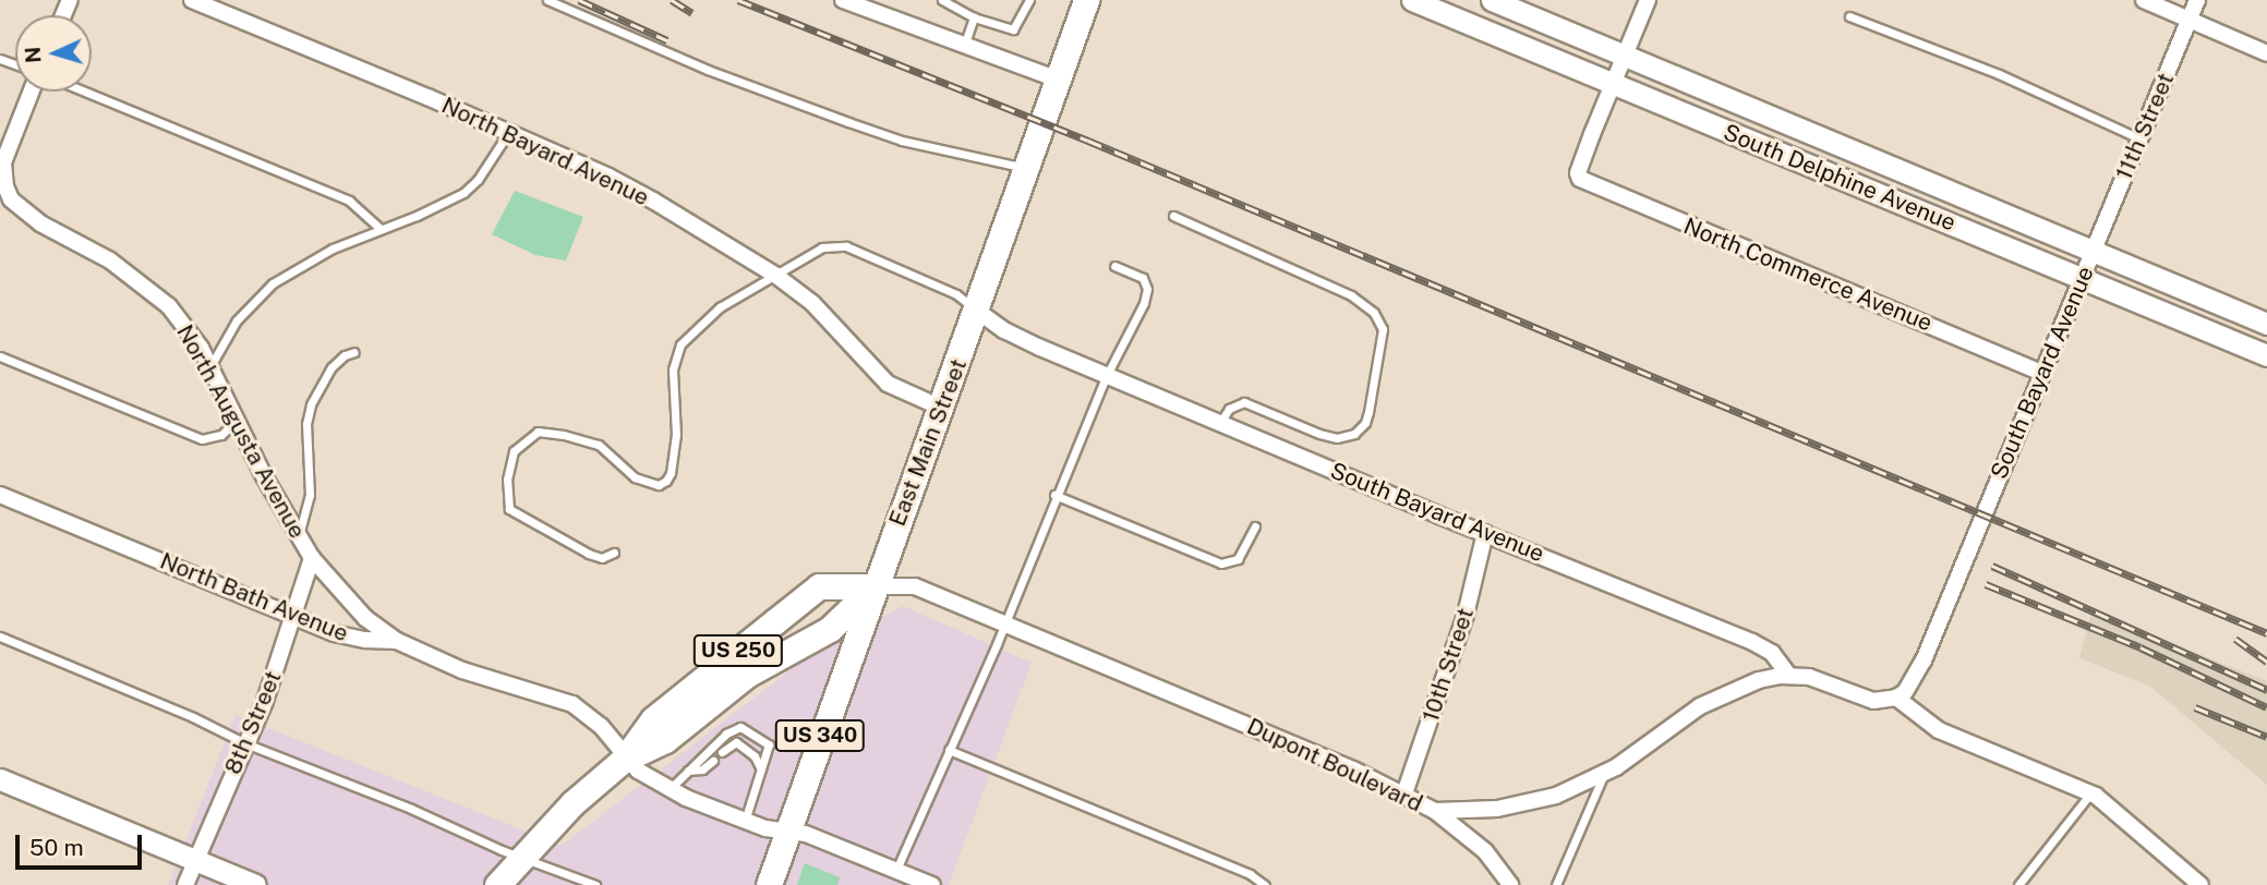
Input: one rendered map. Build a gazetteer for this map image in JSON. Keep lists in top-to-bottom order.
{
  "streets": {
    "main road": [
      "South Delphine Avenue",
      "East Main Street",
      "US 250",
      "US 340"
    ],
    "street": [
      "11th Street",
      "North Bayard Avenue",
      "North Commerce Avenue",
      "South Bayard Avenue",
      "North Augusta Avenue",
      "North Bath Avenue",
      "10th Street",
      "8th Street",
      "Dupont Boulevard"
    ]
  },
  "crossings": [
    ["11th Street", "South Delphine Avenue"],
    ["11th Street", "South Bayard Avenue"],
    ["North Bayard Avenue", "East Main Street"],
    ["South Delphine Avenue", "North Commerce Avenue"],
    ["South Delphine Avenue", "South Bayard Avenue"],
    ["North Commerce Avenue", "South Bayard Avenue"],
    ["South Bayard Avenue", "East Main Street"],
    ["South Bayard Avenue", "10th Street"],
    ["South Bayard Avenue", "Dupont Boulevard"],
    ["North Augusta Avenue", "North Bath Avenue"],
    ["North Augusta Avenue", "8th Street"],
    ["East Main Street", "North Bath Avenue"],
    ["East Main Street", "US 250"],
    ["East Main Street", "Dupont Boulevard"],
    ["North Bath Avenue", "US 250"],
    ["North Bath Avenue", "8th Street"],
    ["US 250", "Dupont Boulevard"],
    ["10th Street", "Dupont Boulevard"]
  ],
  "scale_bar": "50 m",
  "north": "left"
}
